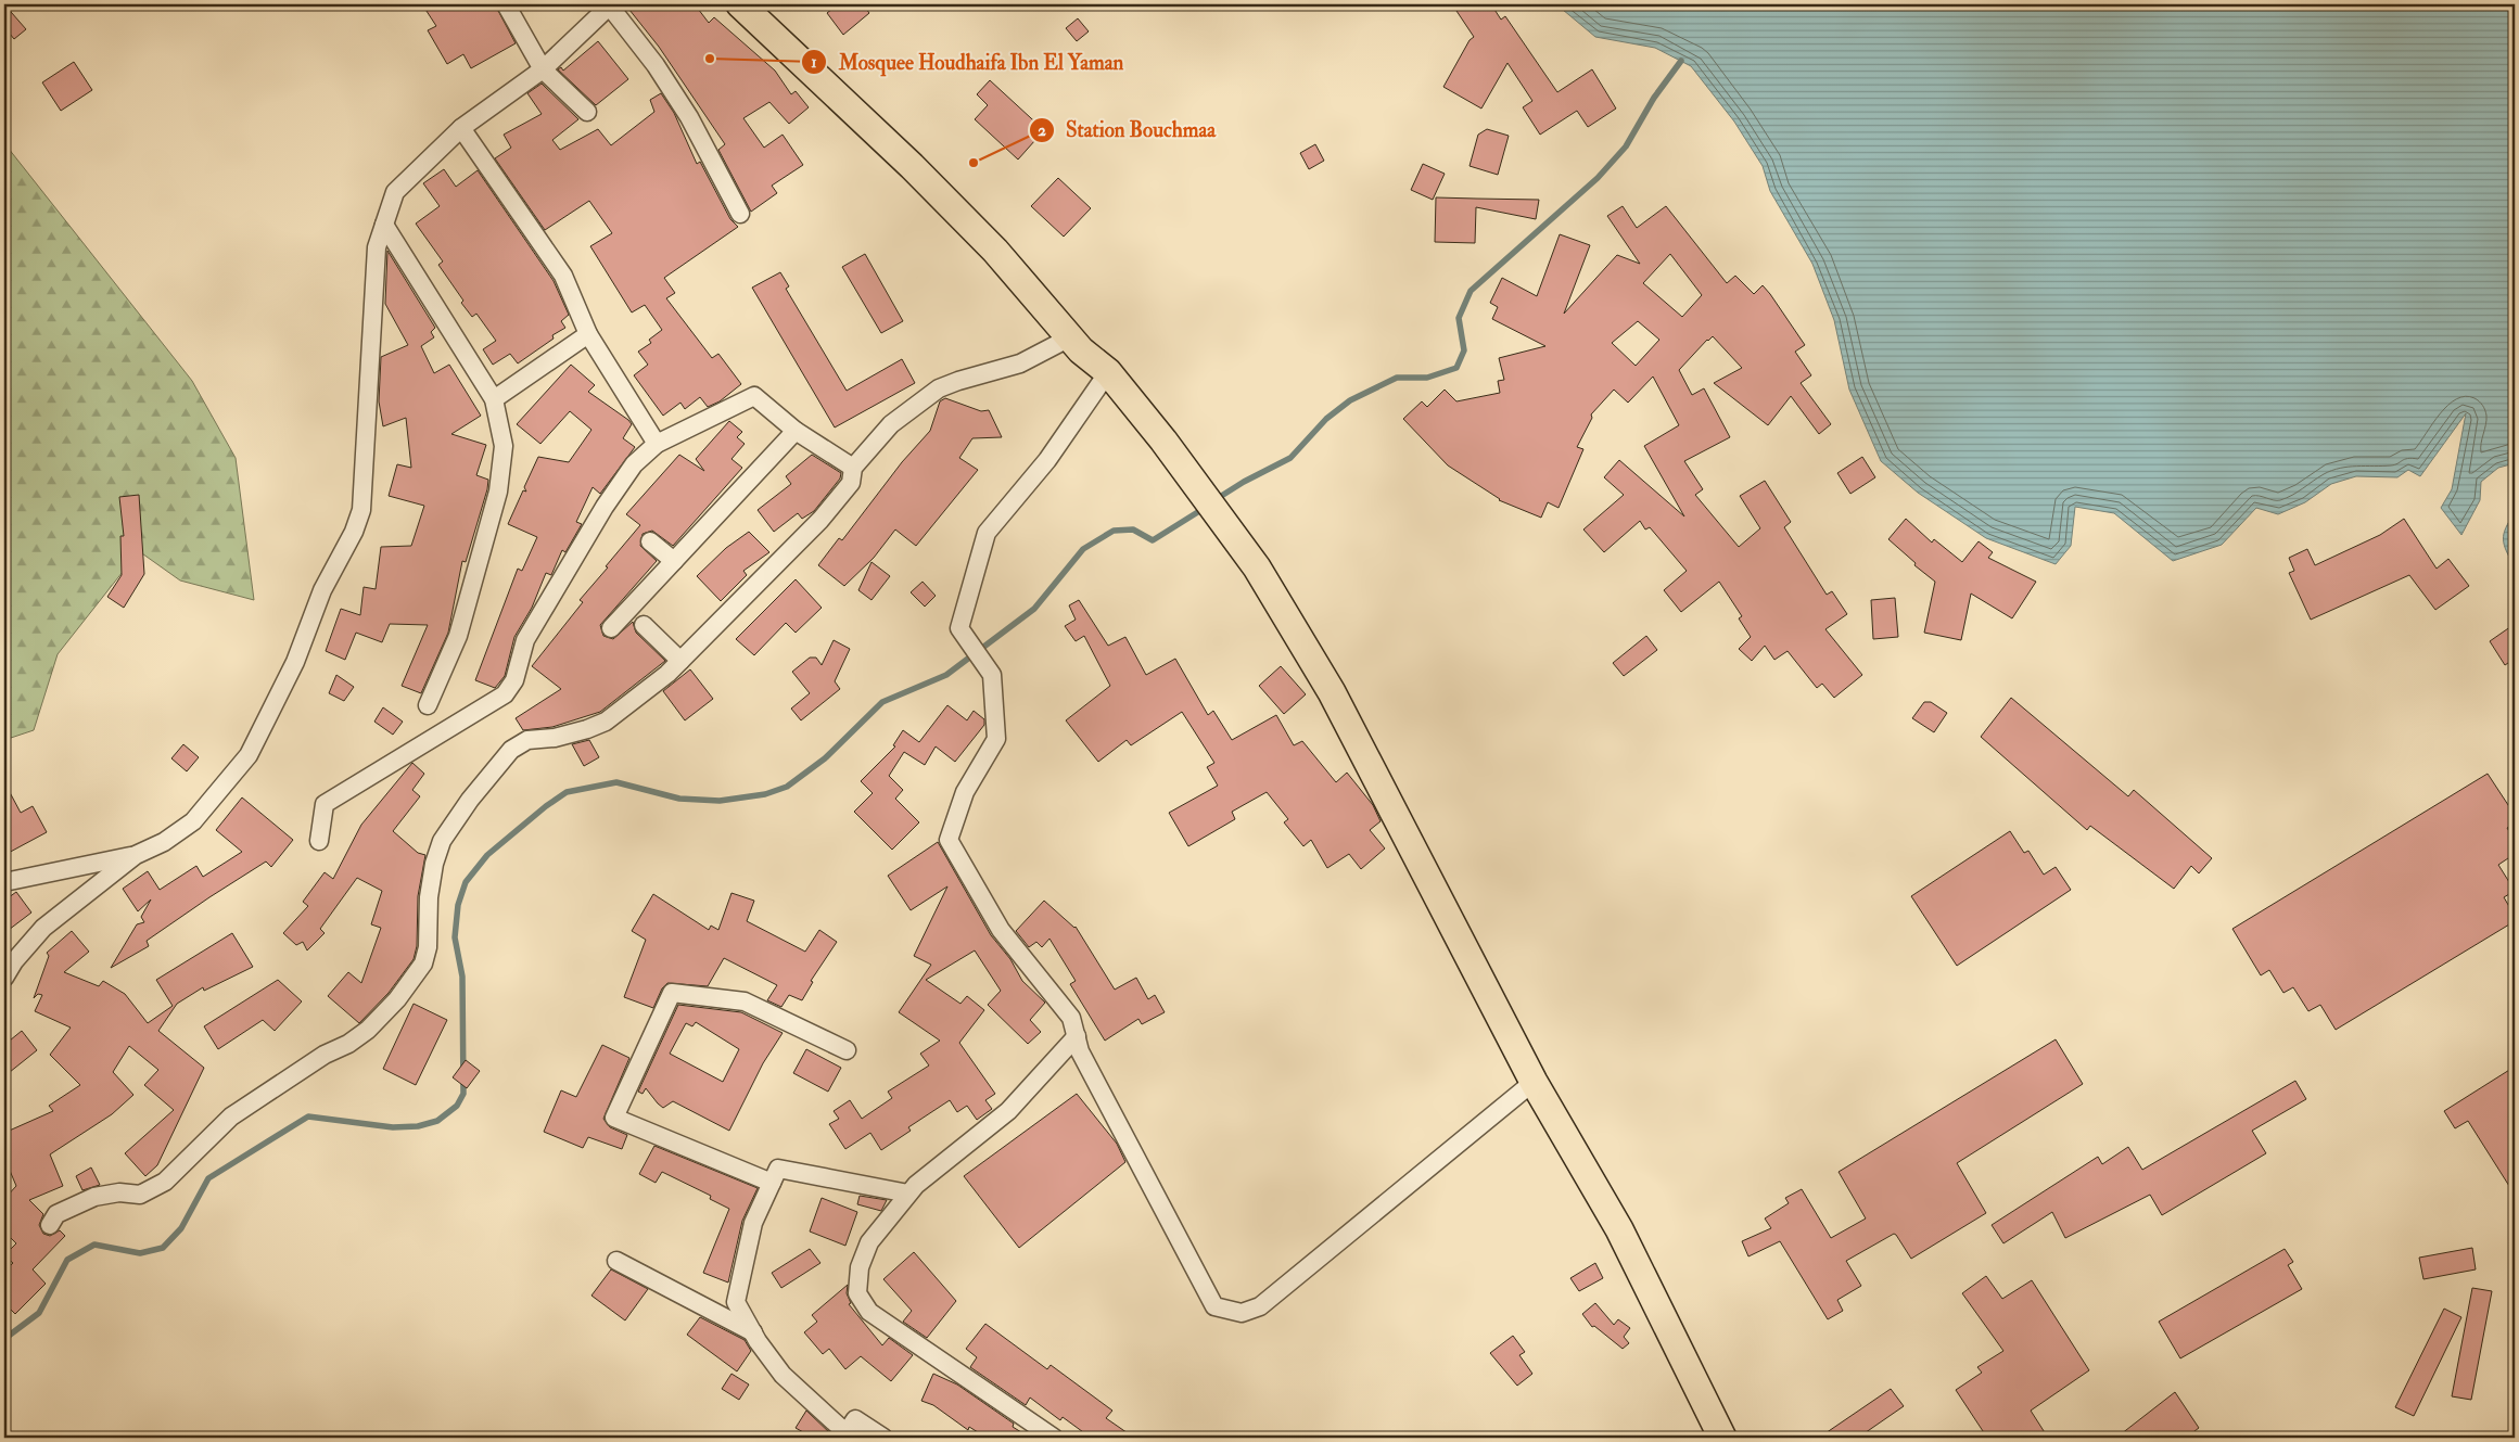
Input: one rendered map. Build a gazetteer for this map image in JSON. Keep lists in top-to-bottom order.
{
  "places": ["Mosquee Houdhaifa Ibn El Yaman", "Station Bouchmaa"]
}
